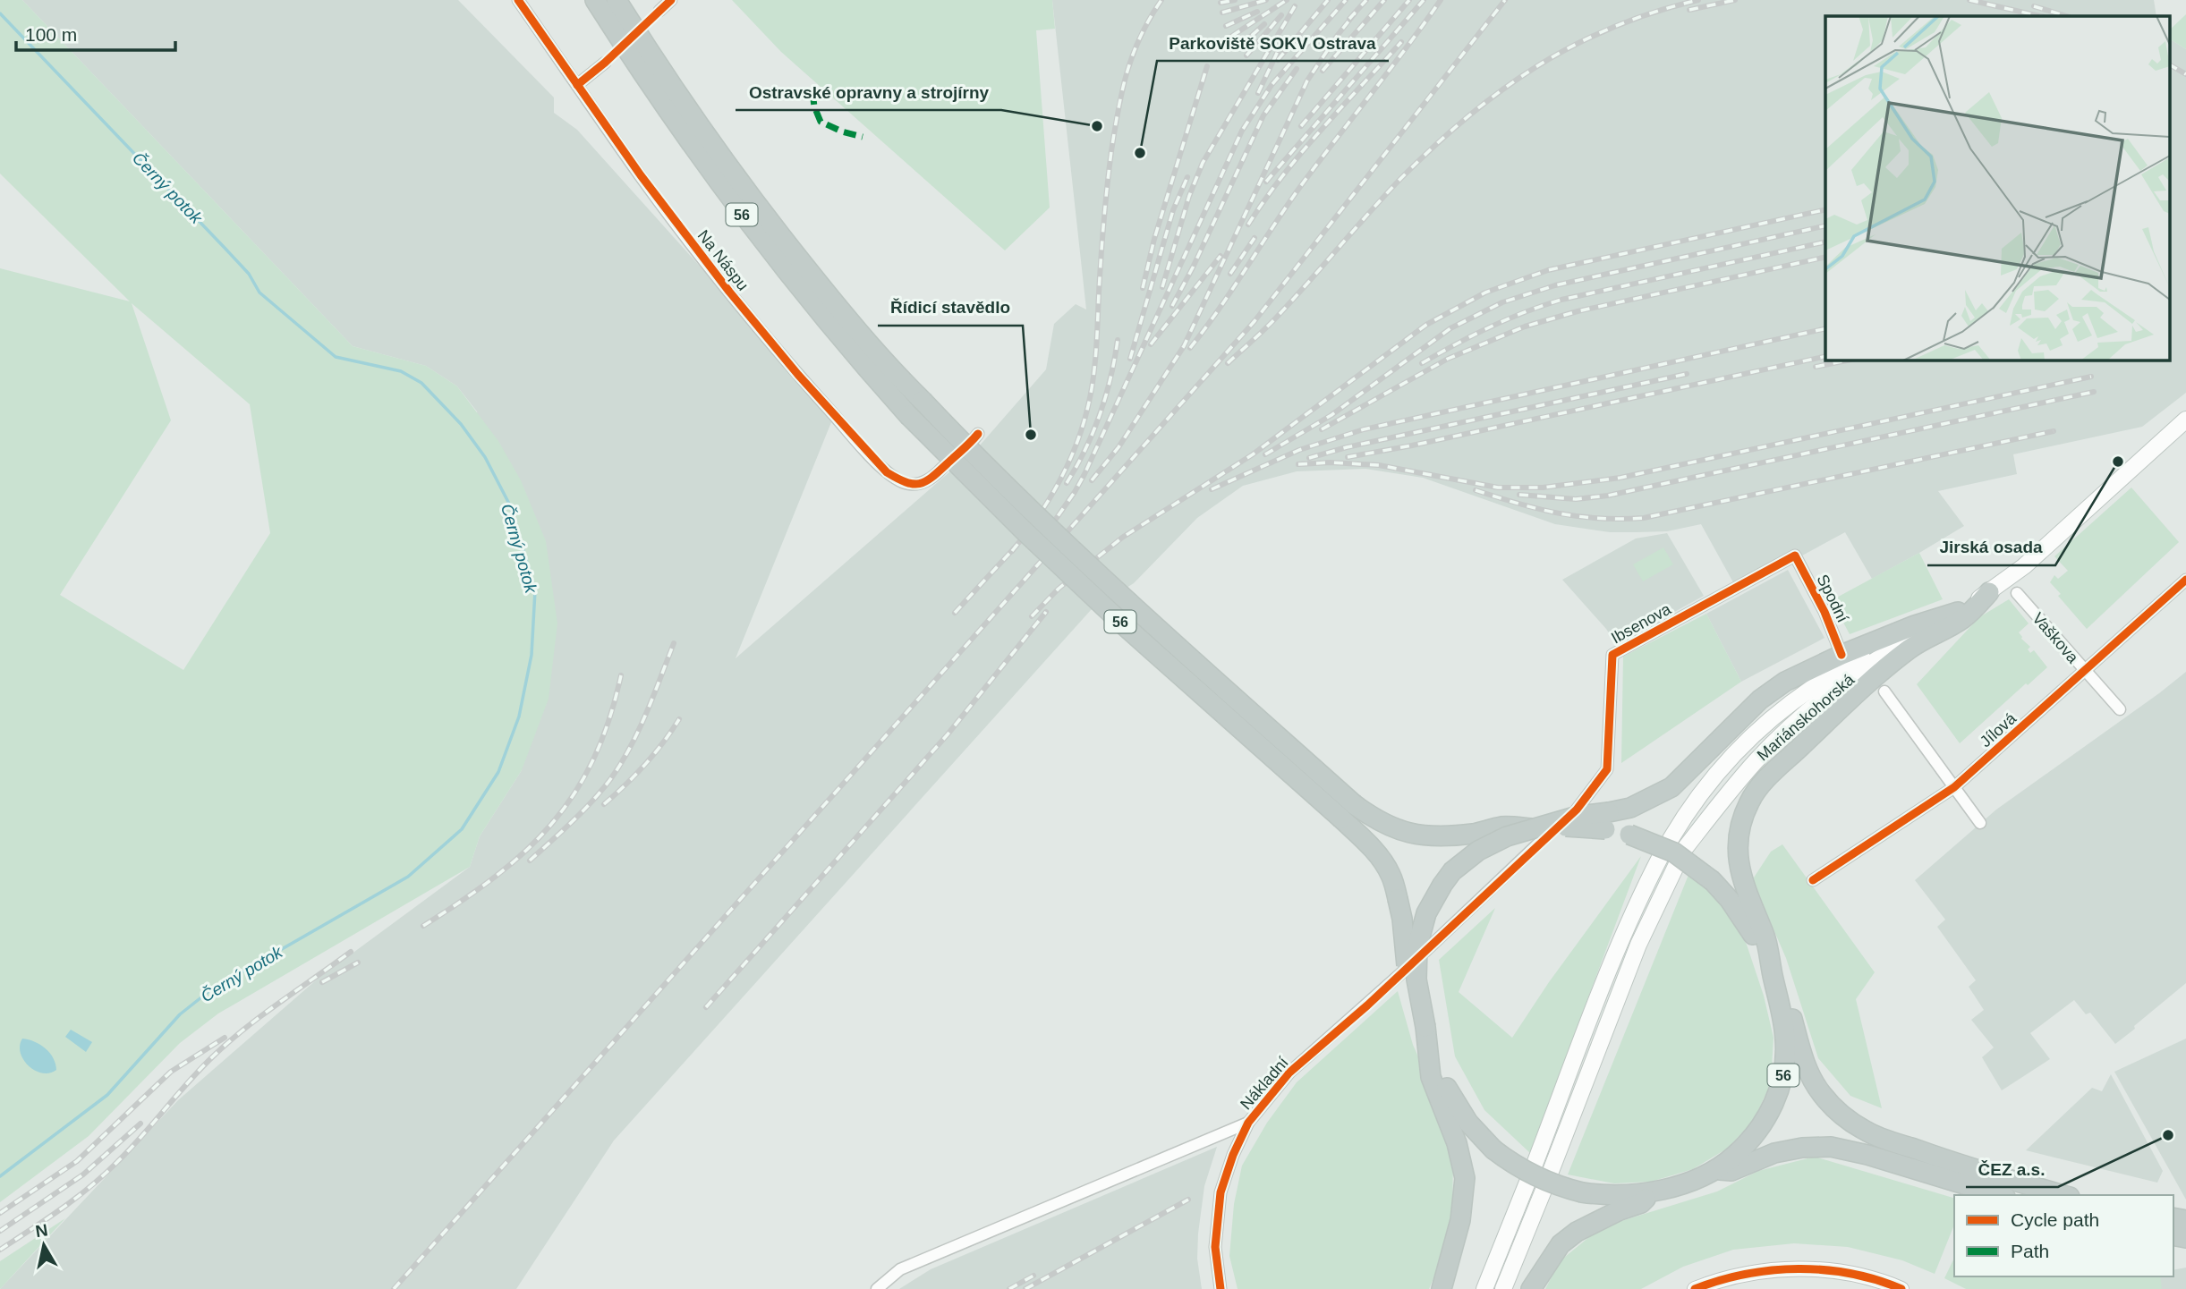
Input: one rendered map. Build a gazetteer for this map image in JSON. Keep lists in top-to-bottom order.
{
  "streets": {
    "highway": ["56"],
    "main road": ["Mariánskohorská"],
    "street": [
      "Na Náspu",
      "Spodní",
      "Ibsenova",
      "Vaškova",
      "Jílová",
      "Nákladní"
    ]
  },
  "crossings": [
    ["Spodní", "Ibsenova"],
    ["Vaškova", "Jílová"]
  ],
  "water": ["Černý potok"],
  "places": [
    "Ostravské opravny a strojírny",
    "Parkoviště SOKV Ostrava",
    "Řídicí stavědlo",
    "Jirská osada",
    "ČEZ a.s."
  ],
  "legend": ["Cycle path", "Path"],
  "scale_bar": "100 m",
  "north": "top"
}
